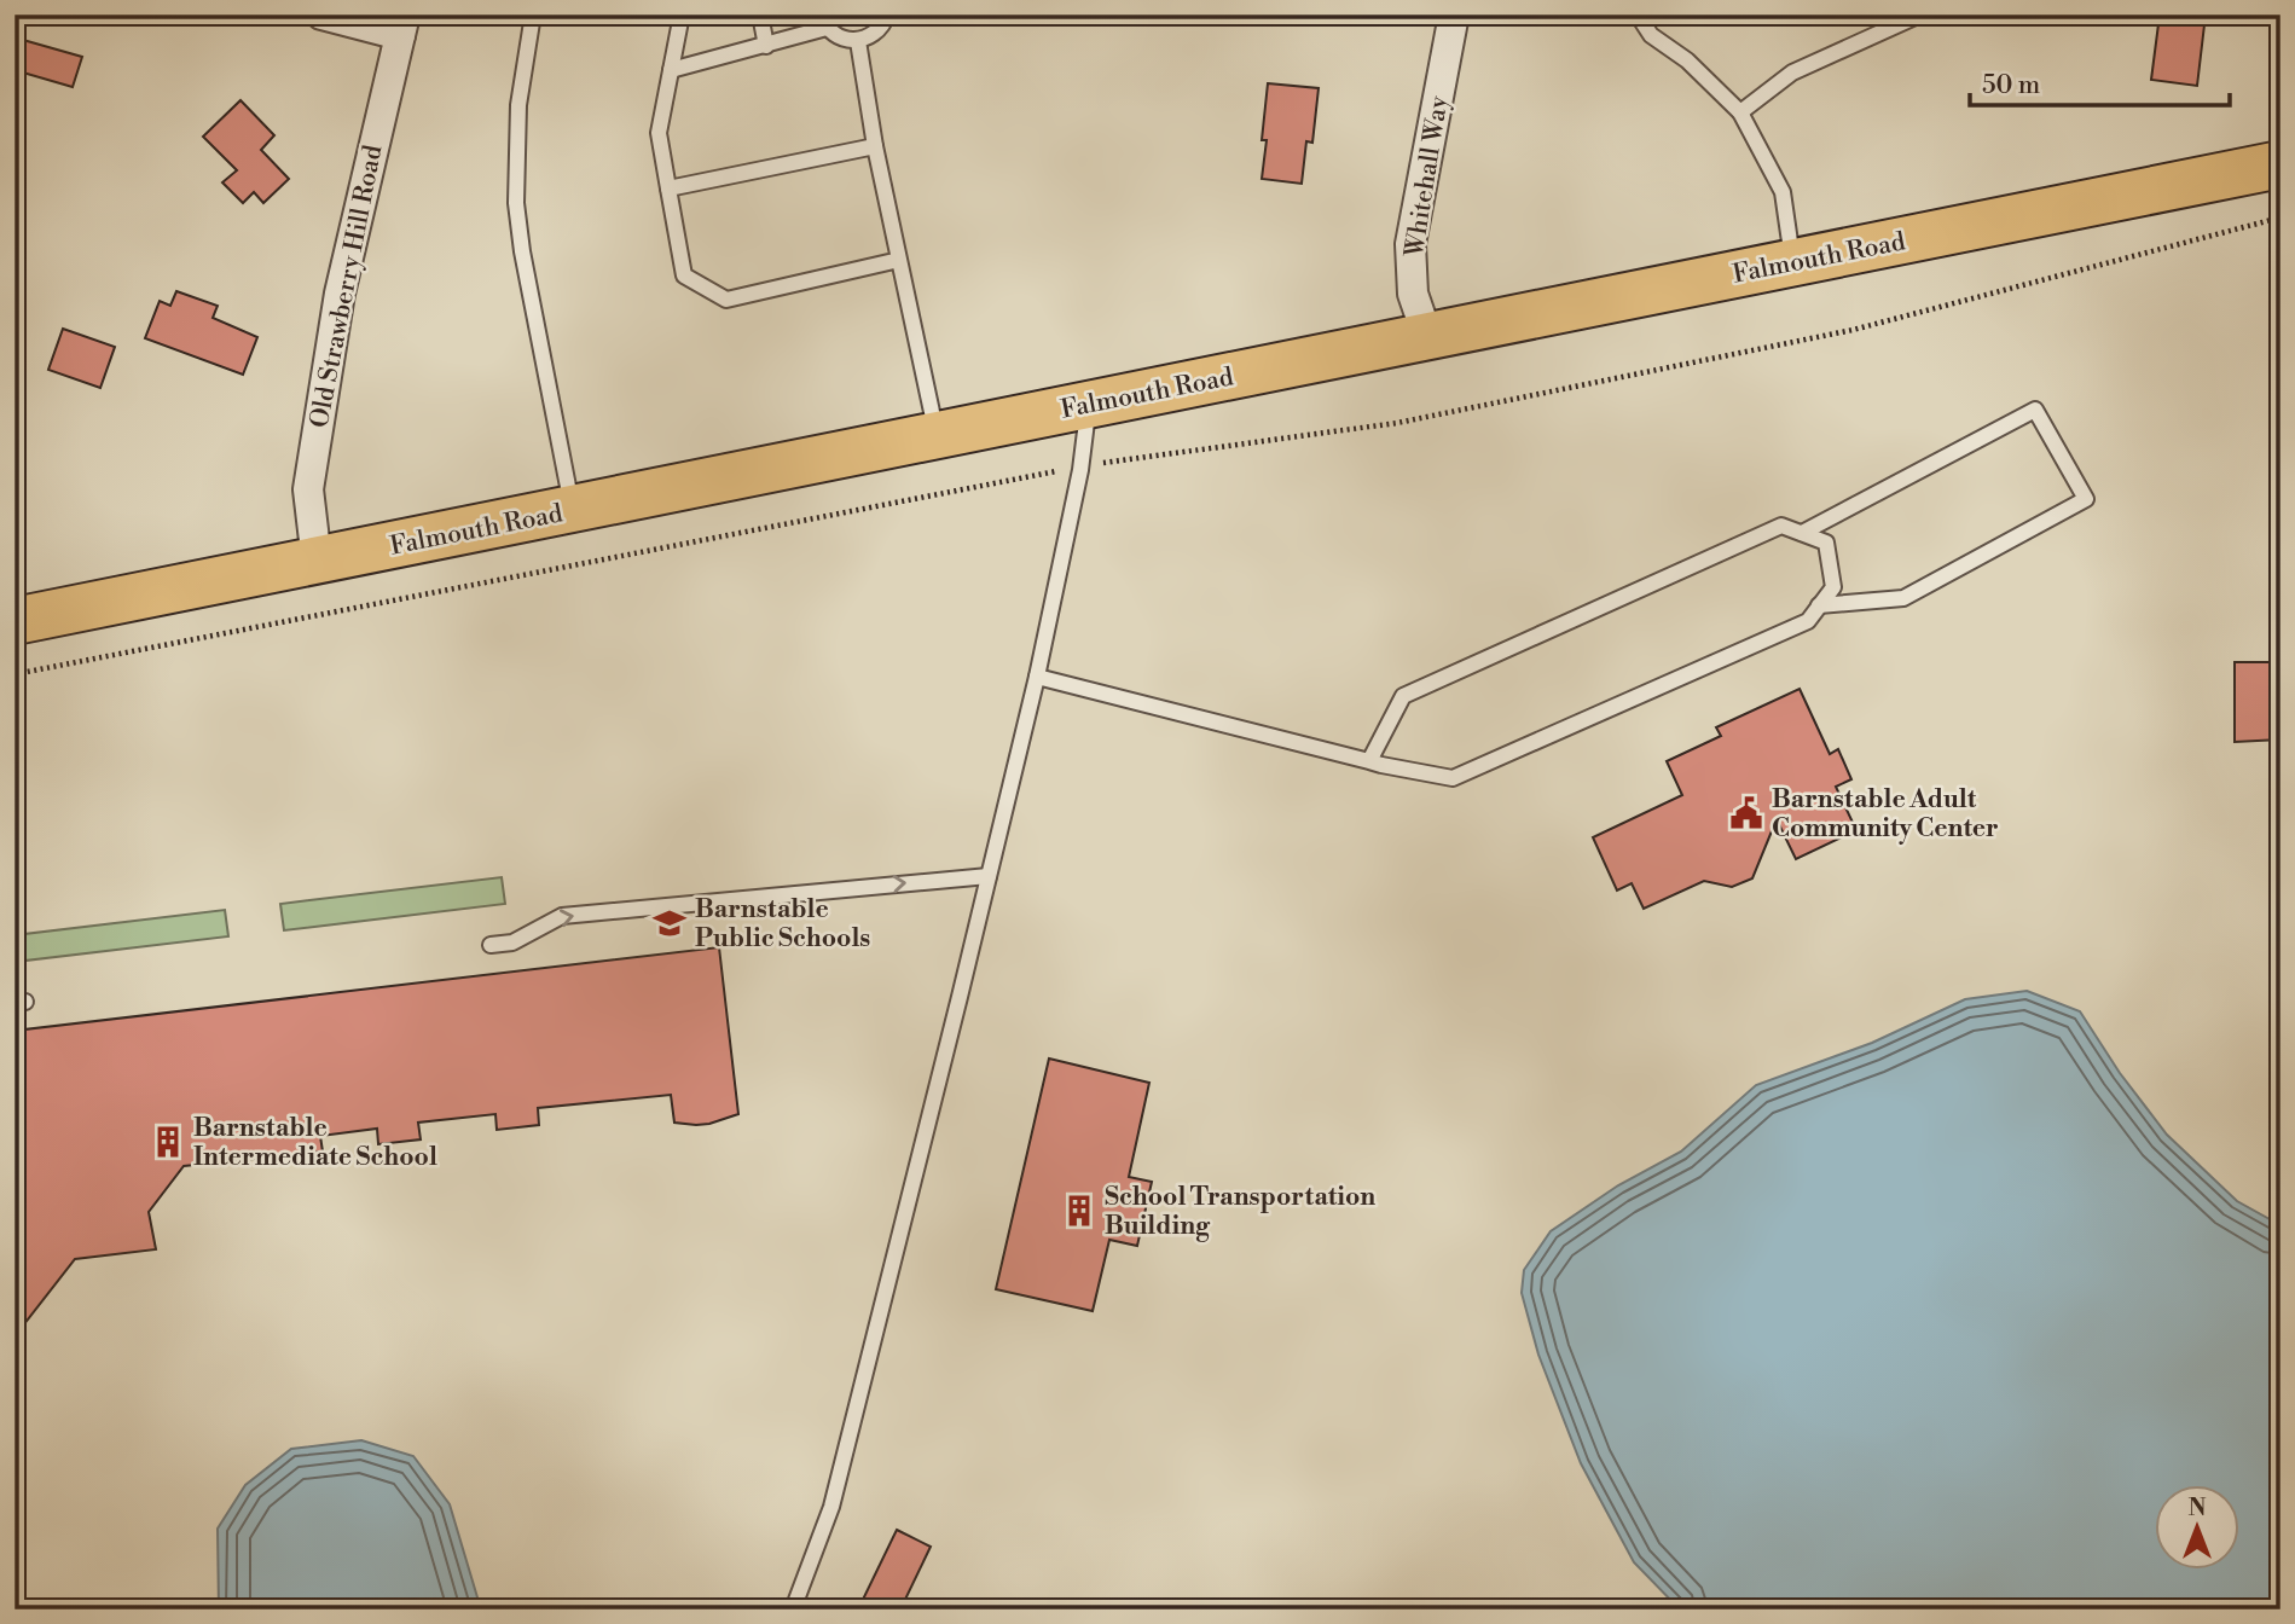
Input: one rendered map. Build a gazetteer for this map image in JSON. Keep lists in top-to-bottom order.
{
  "streets": {
    "main road": ["Falmouth Road"],
    "street": ["Whitehall Way", "Old Strawberry Hill Road"]
  },
  "crossings": [
    ["Whitehall Way", "Falmouth Road"],
    ["Falmouth Road", "Old Strawberry Hill Road"]
  ],
  "places": {
    "public building": ["Barnstable Adult Community Center"],
    "school or university": ["Barnstable Public Schools"],
    "building": ["Barnstable Intermediate School", "School Transportation Building"]
  },
  "scale_bar": "50 m",
  "north": "top"
}
